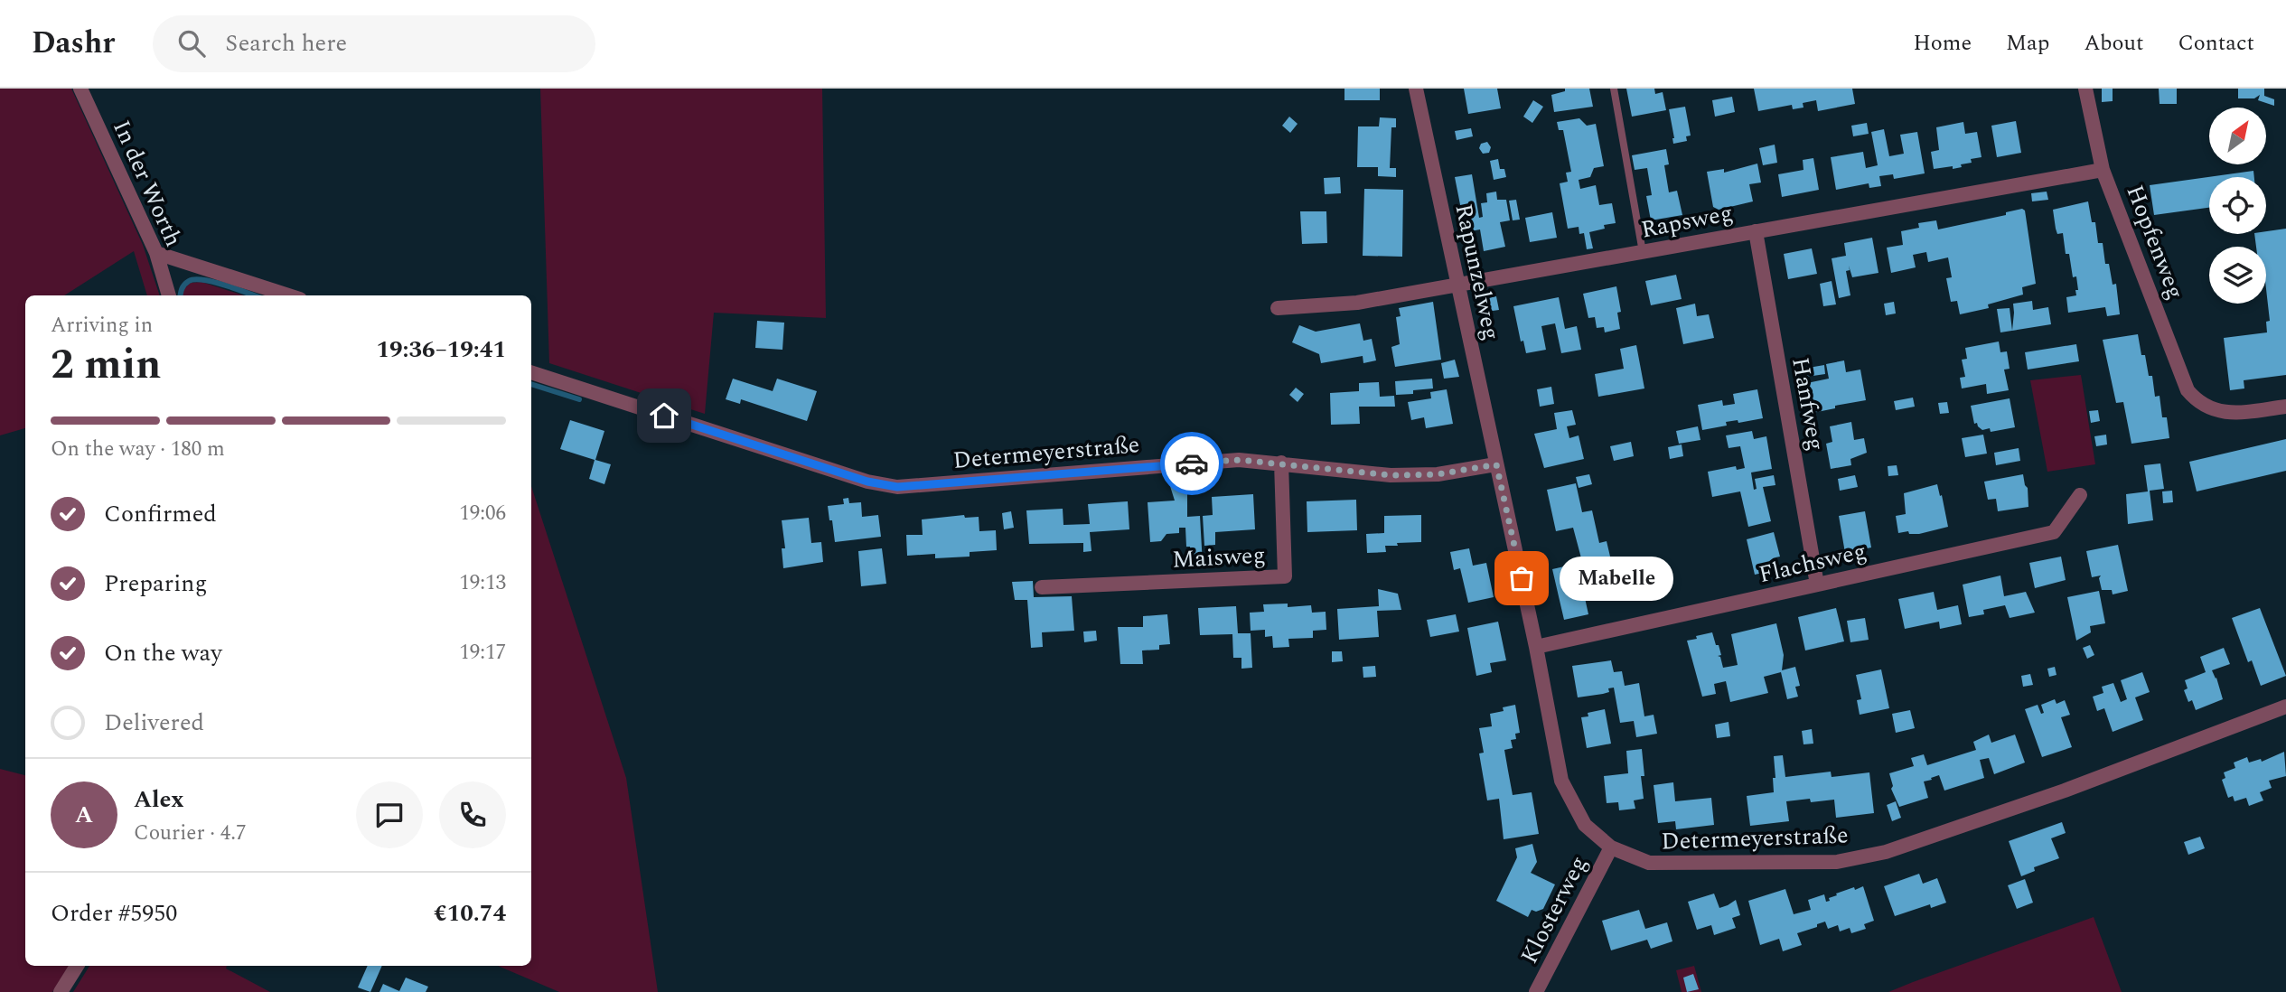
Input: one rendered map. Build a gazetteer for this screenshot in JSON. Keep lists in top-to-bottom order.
{
  "streets": {
    "street": [
      "In der Worth",
      "Rapsweg",
      "Hopfenweg",
      "Rapunzelweg",
      "Hanfweg",
      "Determeyerstraße",
      "Maisweg",
      "Flachsweg",
      "Klosterweg"
    ]
  },
  "crossings": [
    ["Rapsweg", "Hopfenweg"],
    ["Rapsweg", "Rapunzelweg"],
    ["Rapsweg", "Hanfweg"],
    ["Rapunzelweg", "Determeyerstraße"],
    ["Hanfweg", "Flachsweg"],
    ["Determeyerstraße", "Maisweg"],
    ["Determeyerstraße", "Flachsweg"],
    ["Determeyerstraße", "Klosterweg"]
  ],
  "places": ["Mabelle"],
  "north": "top right",
  "page": {
    "header": "Dashr",
    "search": "Search here",
    "nav": [
      "Home",
      "Map",
      "About",
      "Contact"
    ],
    "heading": ["2 min", "Arriving in", "19:36–19:41"],
    "panel": [
      "Alex",
      "Courier · 4.7",
      "Order #5950",
      "€10.74"
    ],
    "bar": "On the way · 180 m",
    "list": [
      ["Confirmed", "19:06"],
      ["Preparing", "19:13"],
      ["On the way", "19:17"],
      "Delivered"
    ],
    "bubble": "Mabelle",
    "round": "A"
  }
}
